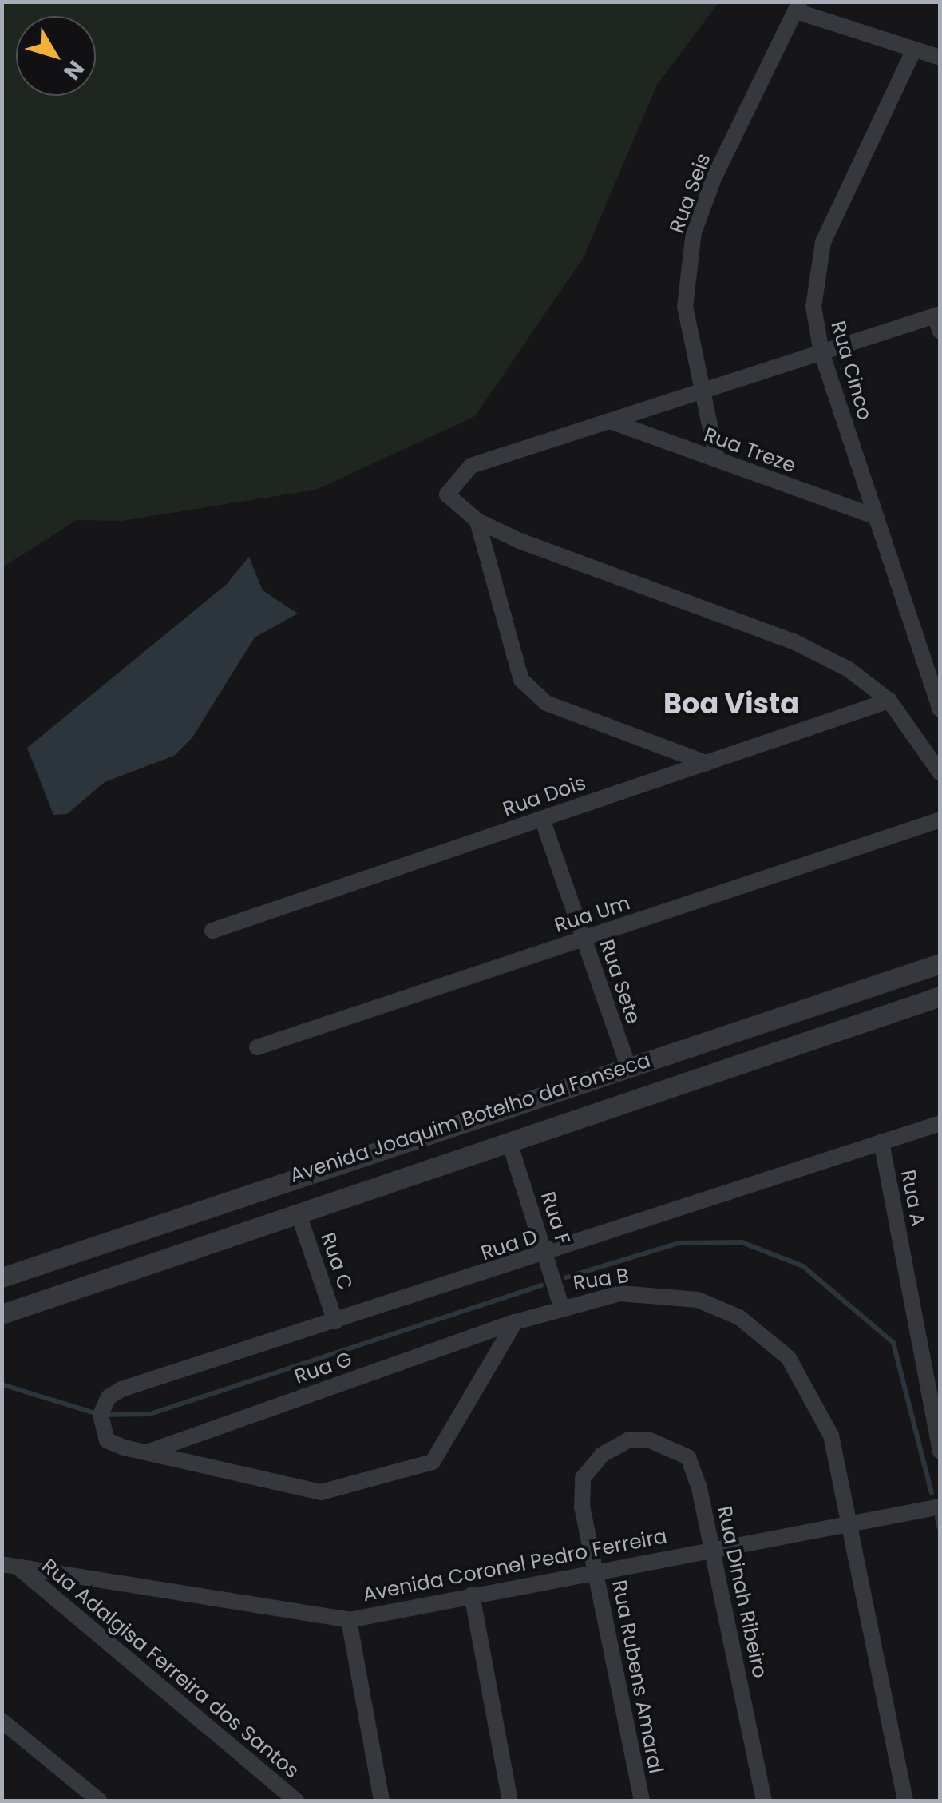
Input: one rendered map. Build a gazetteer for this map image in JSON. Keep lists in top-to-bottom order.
{
  "streets": {
    "street": [
      "Rua Seis",
      "Rua Cinco",
      "Rua Treze",
      "Rua Dois",
      "Rua Um",
      "Rua Sete",
      "Avenida Joaquim Botelho da Fonseca",
      "Rua A",
      "Rua F",
      "Rua D",
      "Rua C",
      "Rua B",
      "Rua G",
      "Avenida Coronel Pedro Ferreira",
      "Rua Dinah Ribeiro",
      "Rua Adalgisa Ferreira dos Santos",
      "Rua Rubens Amaral"
    ]
  },
  "crossings": [
    ["Rua Seis", "Rua Treze"],
    ["Rua Cinco", "Rua Treze"],
    ["Rua Dois", "Rua Sete"],
    ["Rua Um", "Rua Sete"],
    ["Rua Sete", "Avenida Joaquim Botelho da Fonseca"],
    ["Rua A", "Rua D"],
    ["Rua F", "Rua D"],
    ["Rua F", "Rua B"],
    ["Rua D", "Rua C"],
    ["Rua D", "Rua G"],
    ["Rua B", "Rua G"],
    ["Rua B", "Avenida Coronel Pedro Ferreira"],
    ["Avenida Coronel Pedro Ferreira", "Rua Dinah Ribeiro"],
    ["Avenida Coronel Pedro Ferreira", "Rua Adalgisa Ferreira dos Santos"],
    ["Avenida Coronel Pedro Ferreira", "Rua Rubens Amaral"],
    ["Rua Dinah Ribeiro", "Rua Rubens Amaral"]
  ],
  "districts": ["Boa Vista"],
  "north": "bottom right"
}
